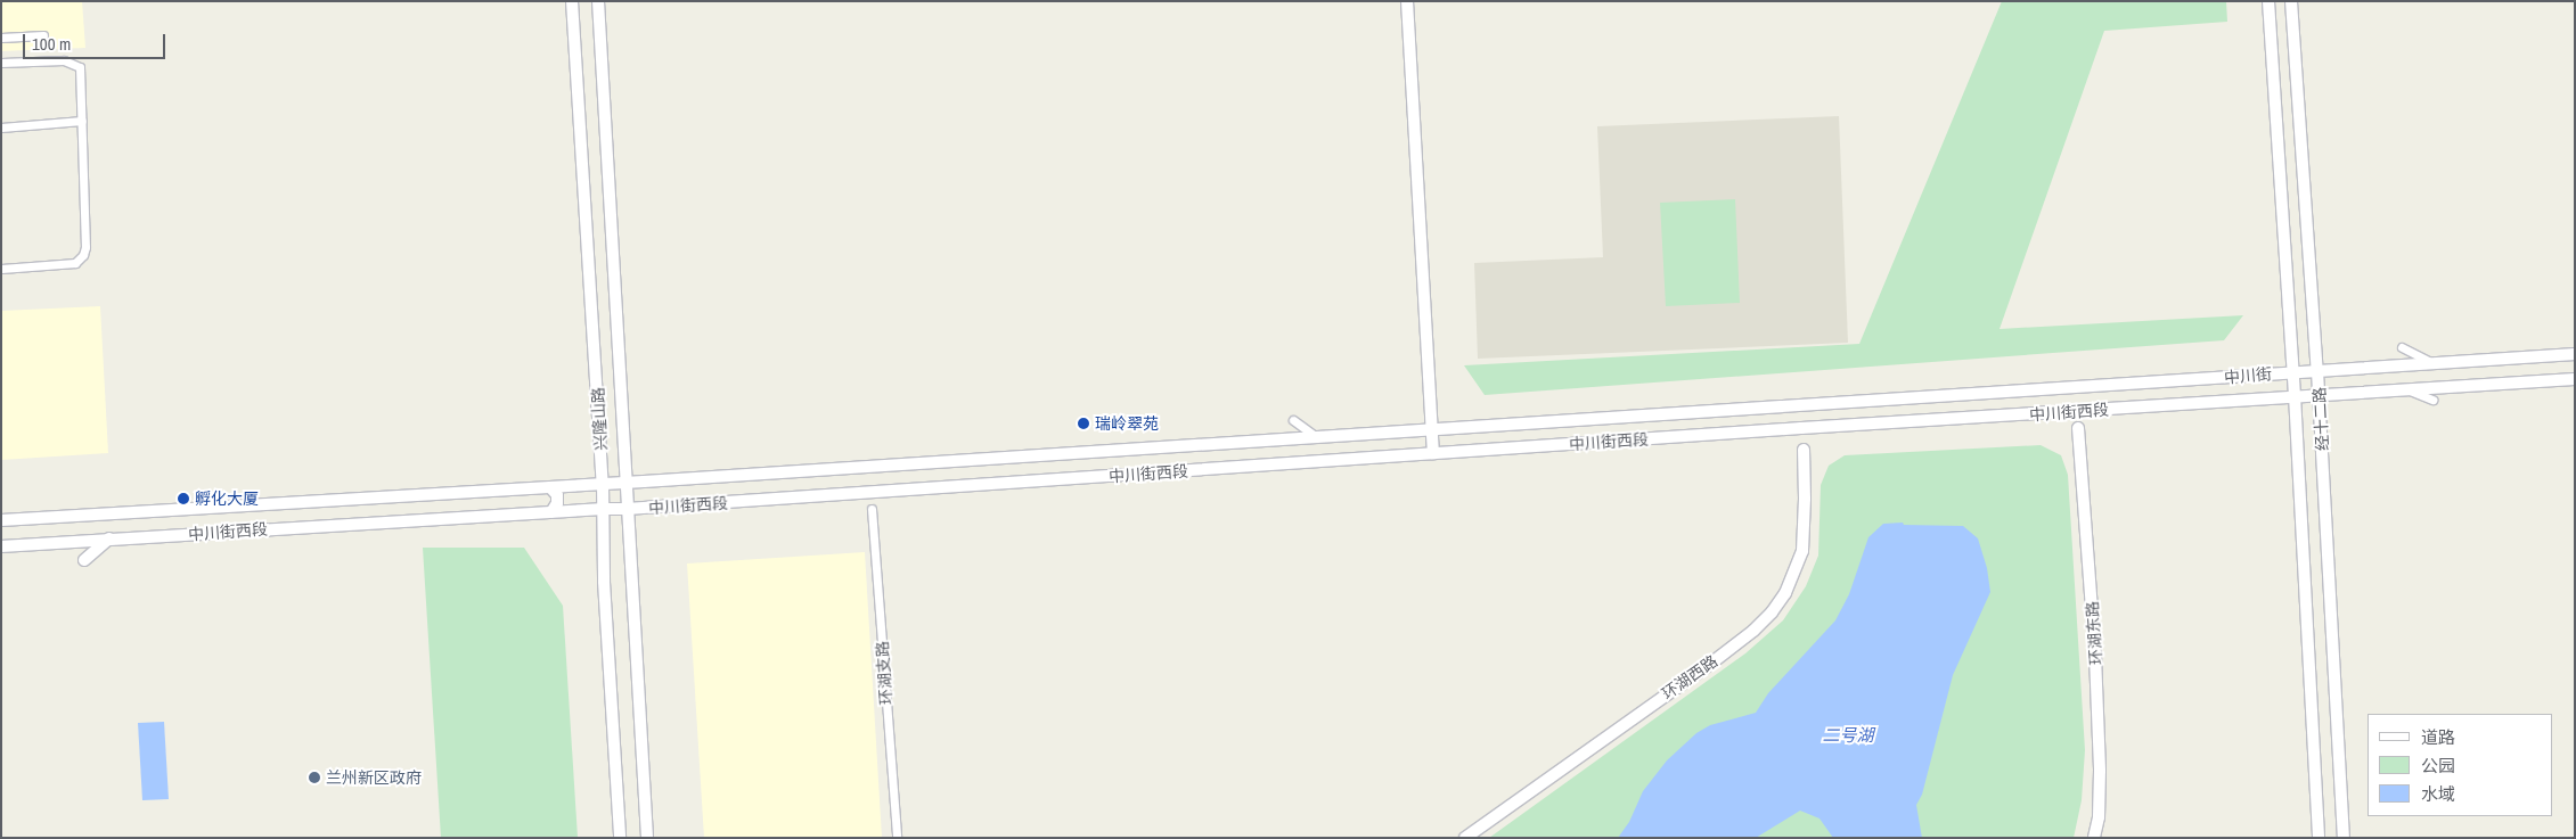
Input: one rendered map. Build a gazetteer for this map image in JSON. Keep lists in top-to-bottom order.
{
  "streets": {
    "main road": [
      "中川街",
      "中川街西段",
      "兴隆山路",
      "经十二路",
      "环湖东路",
      "环湖西路"
    ],
    "street": ["环湖支路"]
  },
  "crossings": [
    ["中川街", "中川街西段"],
    ["中川街", "经十二路"],
    ["中川街西段", "兴隆山路"],
    ["中川街西段", "经十二路"]
  ],
  "water": ["二号湖"],
  "places": ["瑞岭翠苑", "孵化大厦", "兰州新区政府"],
  "legend": ["道路", "公园", "水域"],
  "scale_bar": "100 m"
}
